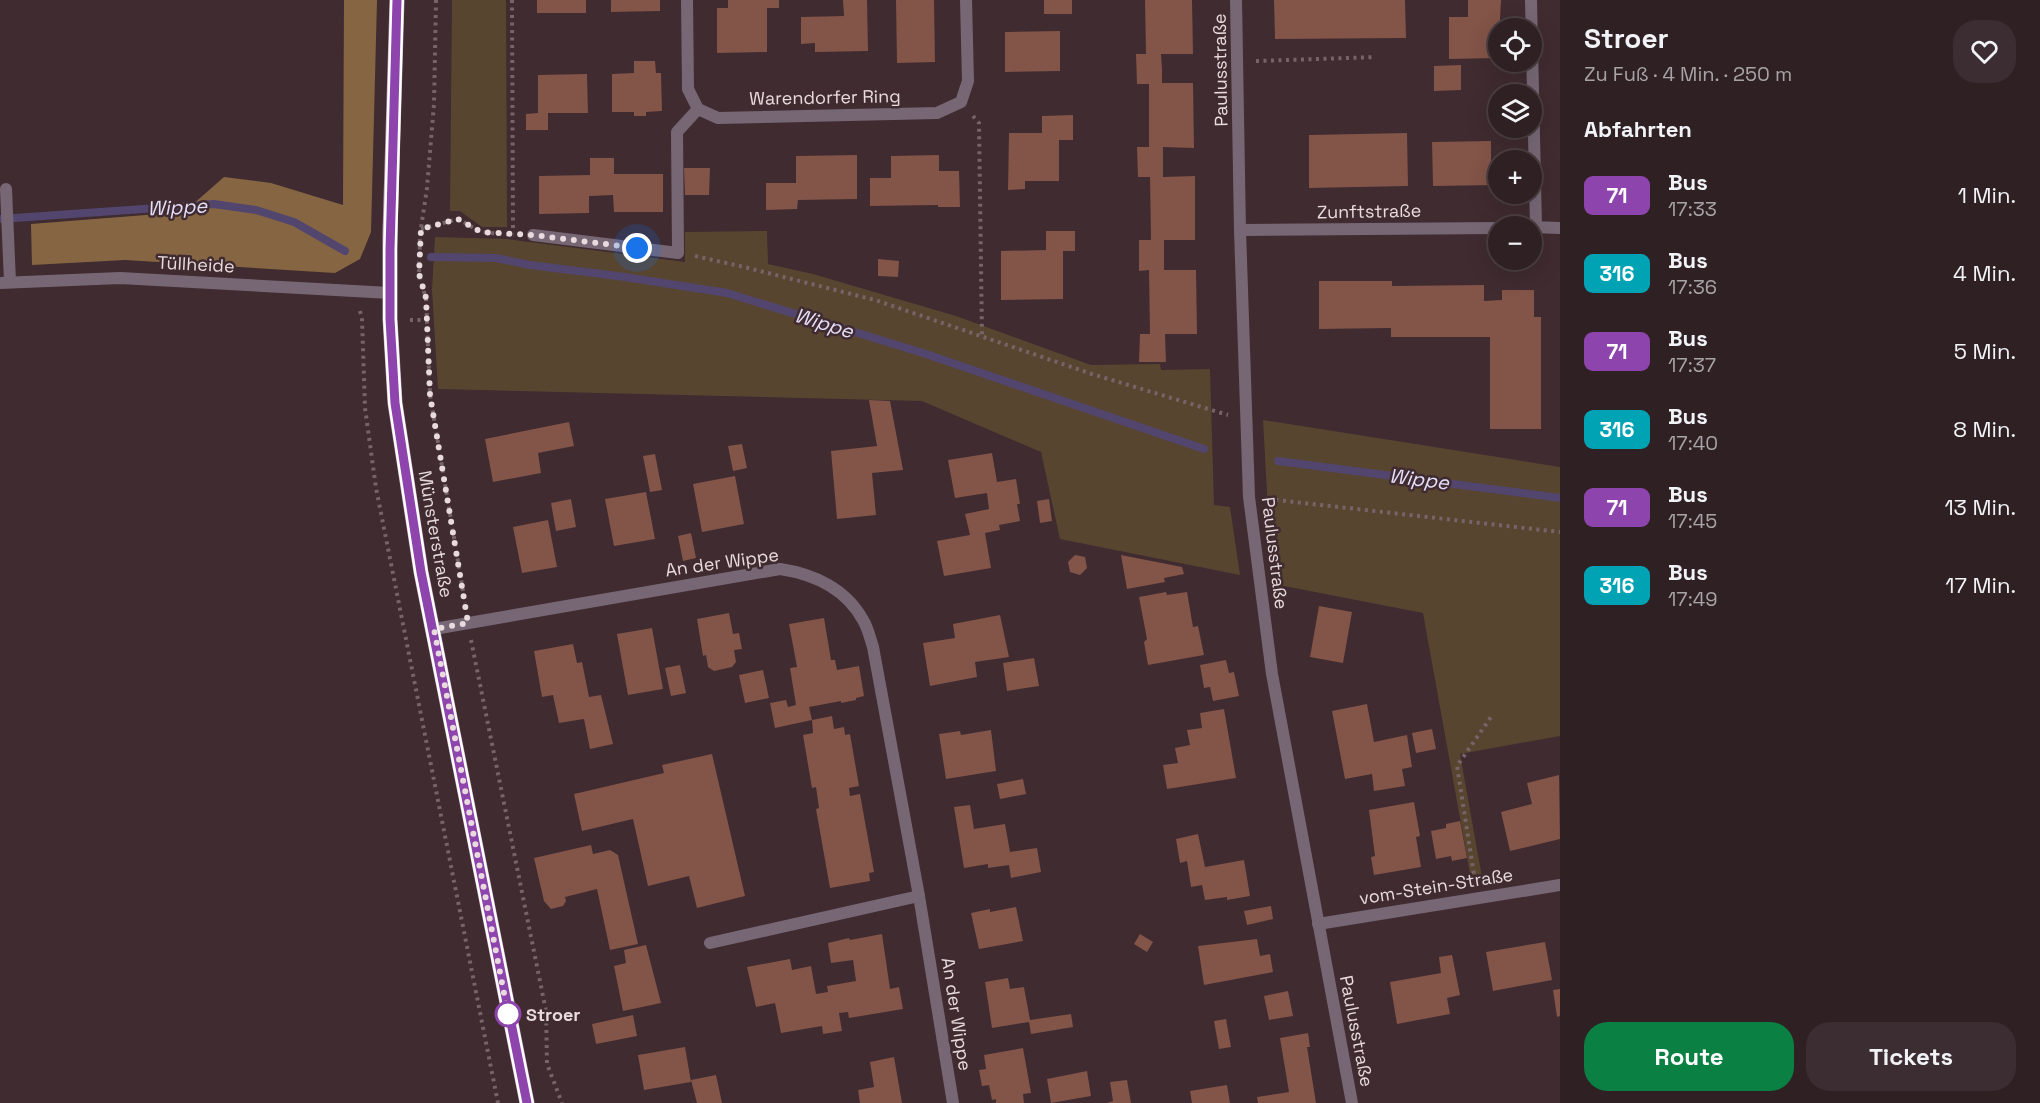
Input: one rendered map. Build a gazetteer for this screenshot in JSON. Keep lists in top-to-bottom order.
{
  "streets": {
    "main road": ["Münsterstraße"],
    "street": [
      "Paulusstraße",
      "Warendorfer Ring",
      "Zunftstraße",
      "Tüllheide",
      "An der Wippe",
      "vom-Stein-Straße"
    ]
  },
  "crossings": [
    ["Paulusstraße", "Zunftstraße"],
    ["Paulusstraße", "vom-Stein-Straße"],
    ["Tüllheide", "Münsterstraße"],
    ["Münsterstraße", "An der Wippe"]
  ],
  "water": ["Wippe"],
  "places": ["Stroer"],
  "lines": ["bus line 71"],
  "page": {
    "heading": [
      ["Stroer", "Zu Fuß · 4 Min. · 250 m"],
      "Abfahrten"
    ],
    "map_buttons": ["+", "−"],
    "list": [
      {
        "mark": "71",
        "name": "Bus",
        "note": "17:33",
        "value": "1 Min."
      },
      {
        "mark": "316",
        "name": "Bus",
        "note": "17:36",
        "value": "4 Min."
      },
      {
        "mark": "71",
        "name": "Bus",
        "note": "17:37",
        "value": "5 Min."
      },
      {
        "mark": "316",
        "name": "Bus",
        "note": "17:40",
        "value": "8 Min."
      },
      {
        "mark": "71",
        "name": "Bus",
        "note": "17:45",
        "value": "13 Min."
      },
      {
        "mark": "316",
        "name": "Bus",
        "note": "17:49",
        "value": "17 Min."
      }
    ],
    "buttons": ["Route", "Tickets"]
  }
}
